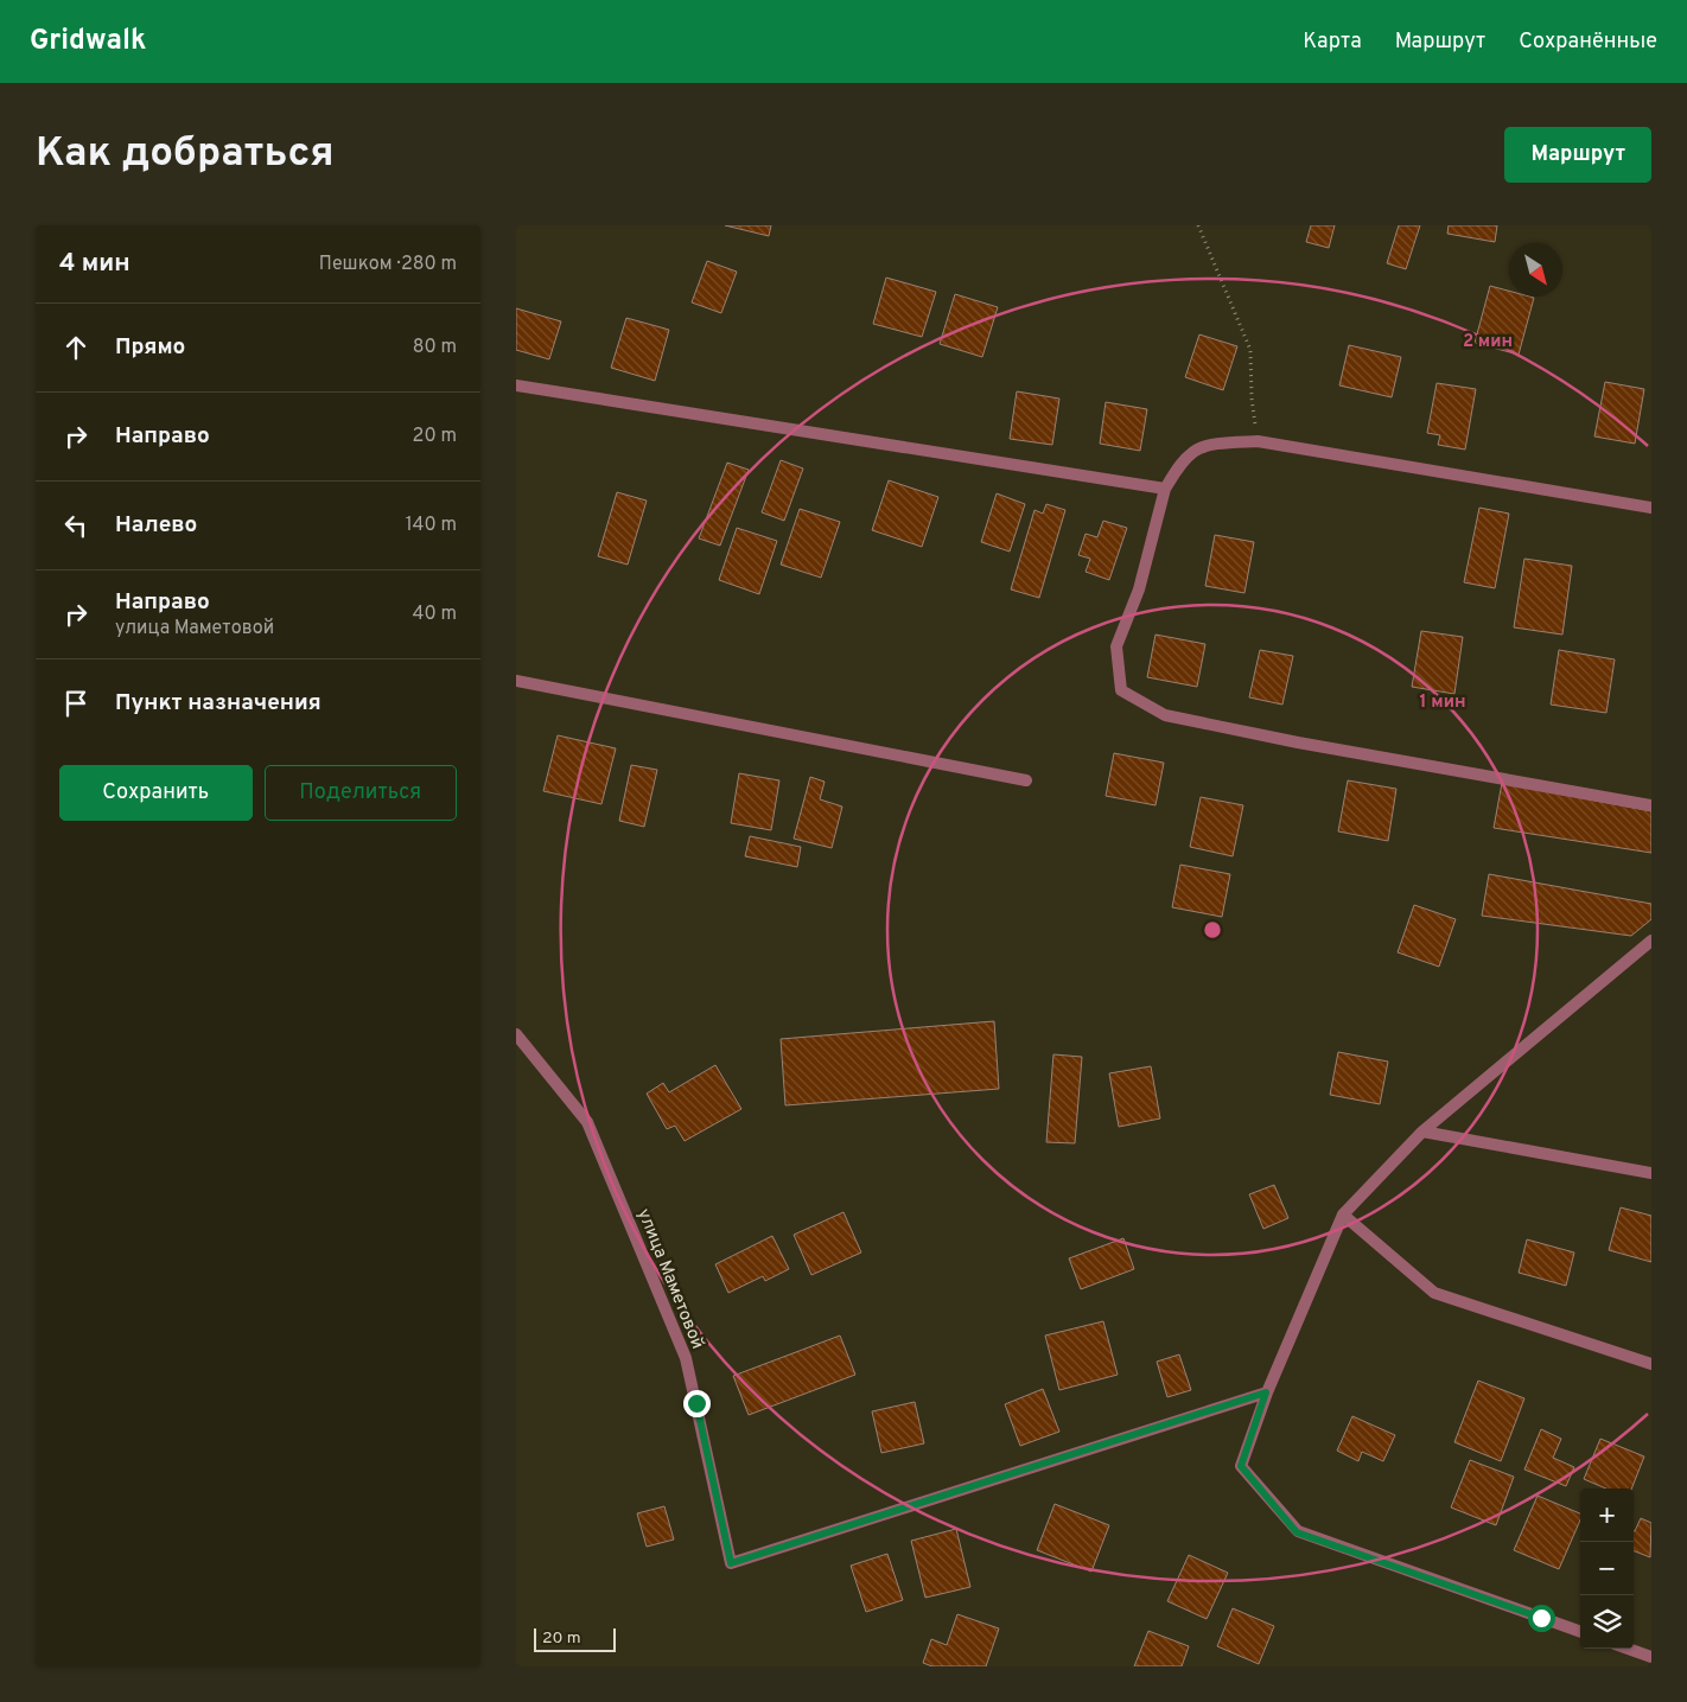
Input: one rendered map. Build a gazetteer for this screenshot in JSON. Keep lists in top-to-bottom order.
{
  "streets": {
    "street": ["улица Маметовой"]
  },
  "scale_bar": "20 m",
  "north": "bottom right",
  "page": {
    "header": "Gridwalk",
    "nav": ["Карта", "Маршрут", "Сохранённые"],
    "buttons": [
      "Маршрут",
      ["Сохранить", "Поделиться"]
    ],
    "title": "Как добраться",
    "heading": ["4 мин", "Пешком · 280 m"],
    "list": [
      ["Прямо", "80 m"],
      ["Направо", "20 m"],
      ["Налево", "140 m"],
      ["Направо", "улица Маметовой", "40 m"],
      "Пункт назначения"
    ],
    "map_buttons": ["+", "−"],
    "scale": "20 m"
  },
  "rings": ["2 мин", "1 мин"]
}
